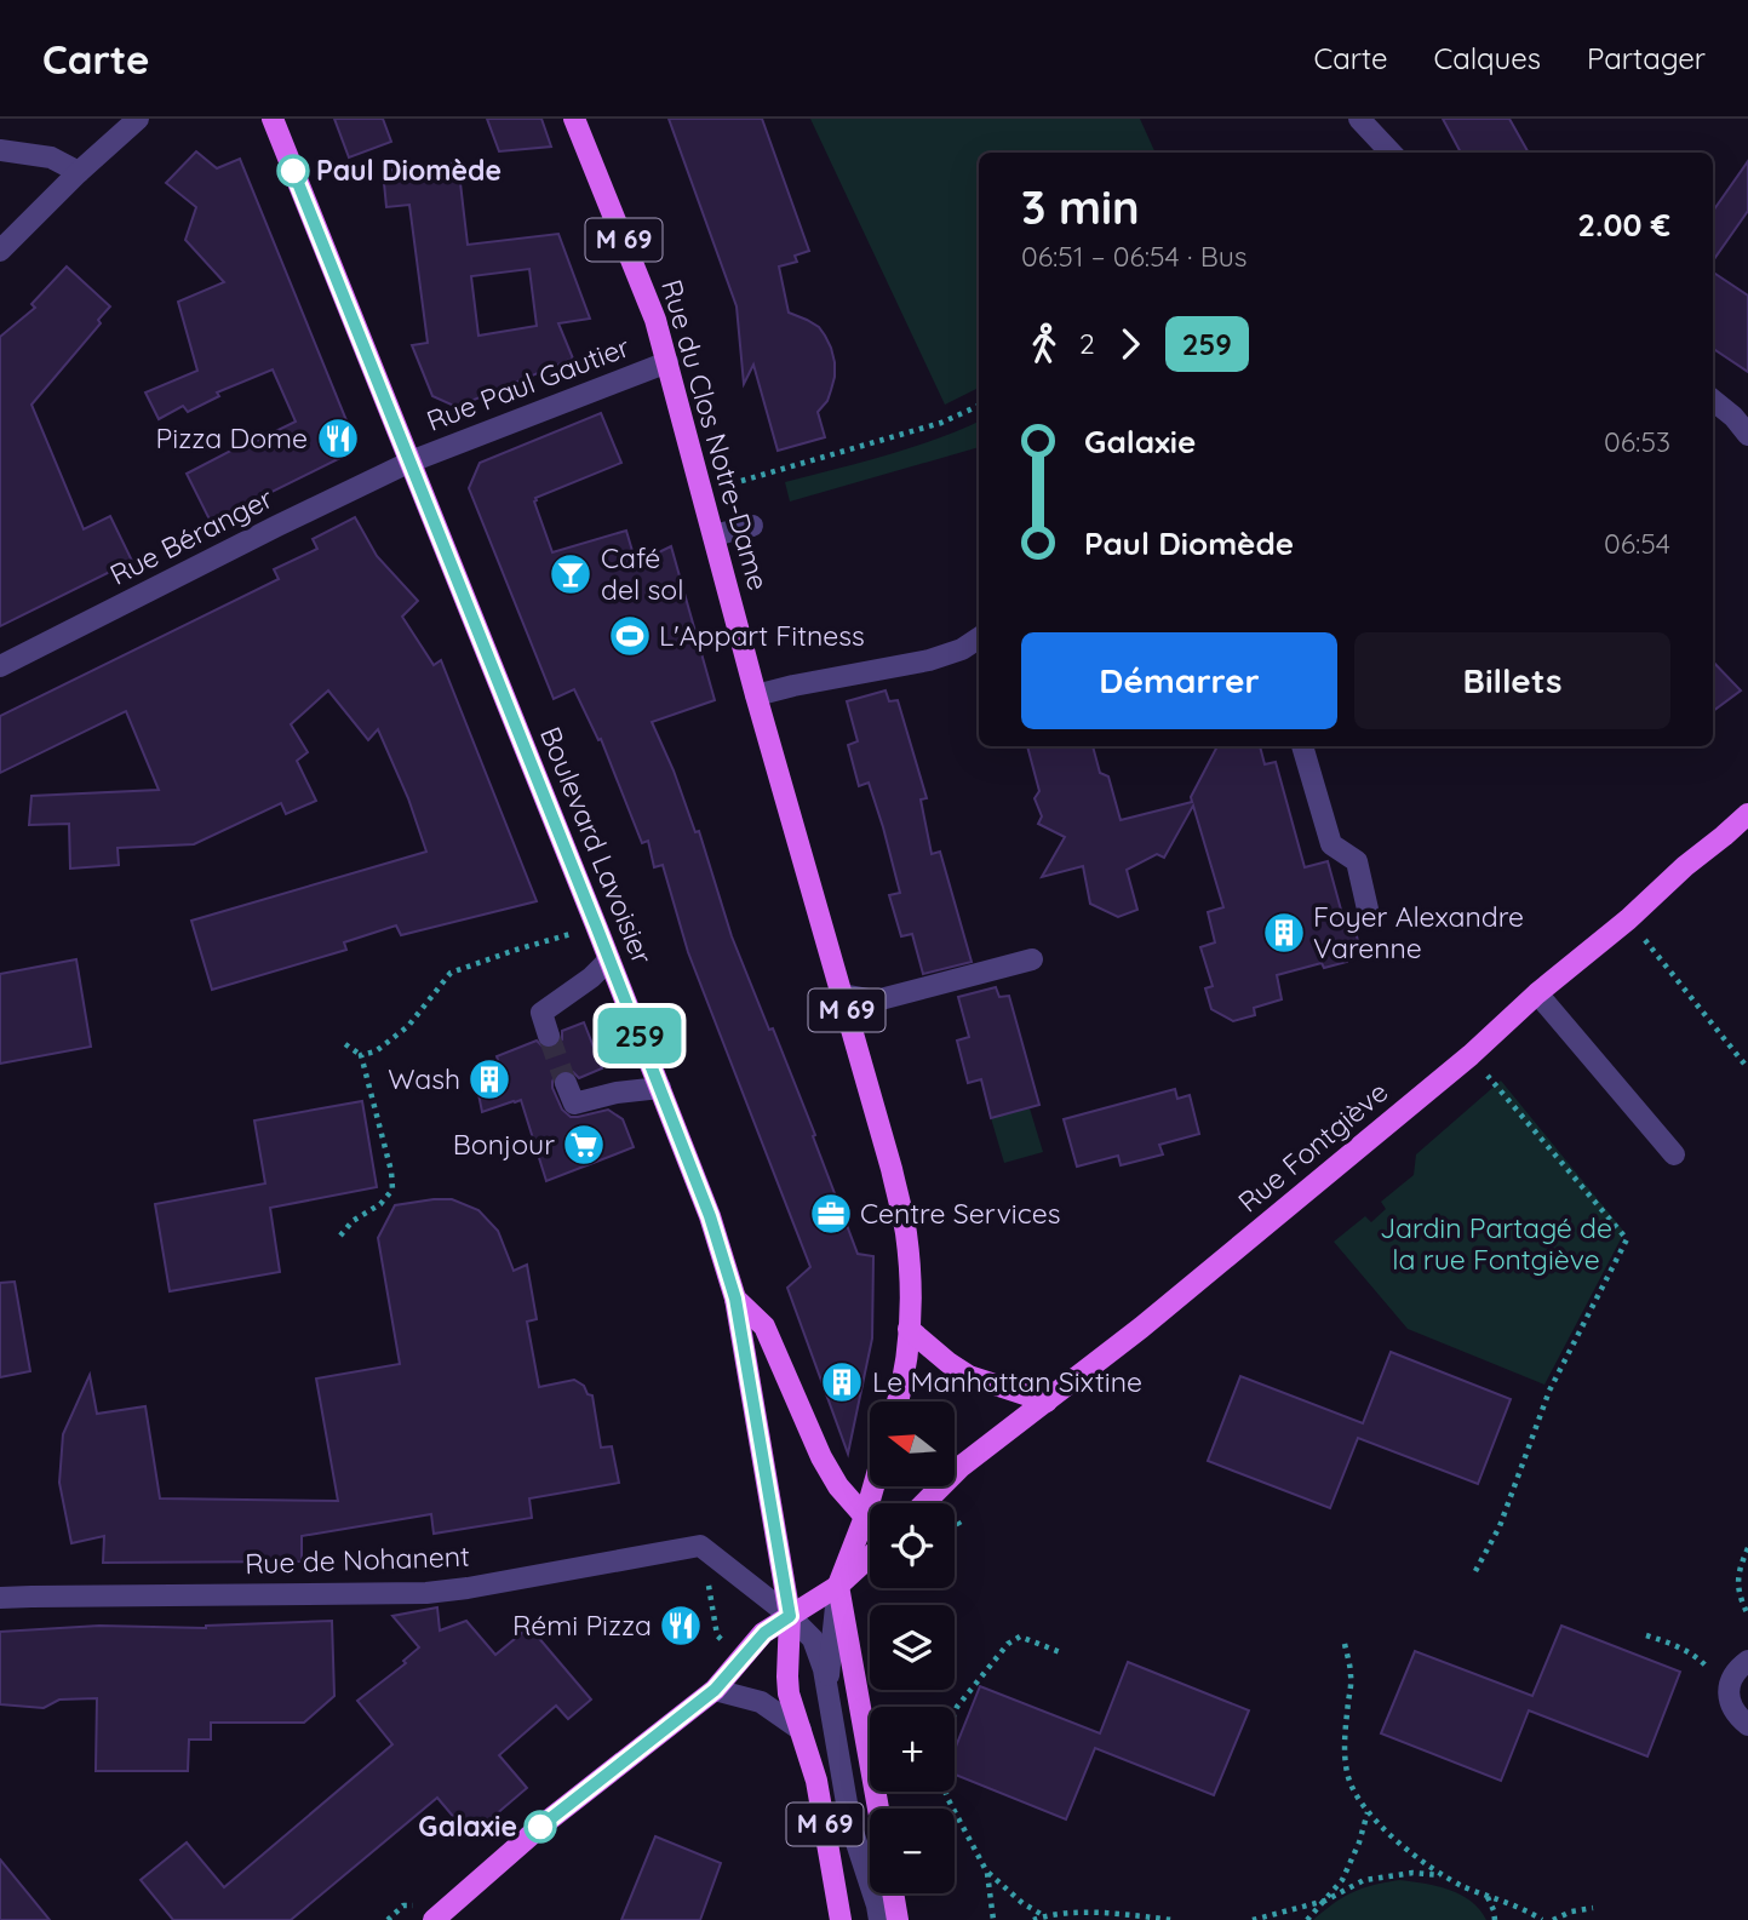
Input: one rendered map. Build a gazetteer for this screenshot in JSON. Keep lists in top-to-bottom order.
{
  "streets": {
    "main road": [
      "M 69",
      "Rue du Clos Notre-Dame",
      "Boulevard Lavoisier",
      "Rue Fontgiève"
    ],
    "street": ["Rue Paul Gautier", "Rue Béranger", "Rue de Nohanent"]
  },
  "crossings": [
    ["M 69", "Boulevard Lavoisier"],
    ["Rue Paul Gautier", "Rue du Clos Notre-Dame"],
    ["Rue Paul Gautier", "Rue Béranger"],
    ["Rue Paul Gautier", "Boulevard Lavoisier"],
    ["Rue Béranger", "Boulevard Lavoisier"]
  ],
  "parks": ["Jardin Partagé de la rue Fontgiève"],
  "places": {
    "other": ["Paul Diomède", "Galaxie"],
    "restaurant": ["Pizza Dome", "Rémi Pizza"],
    "bar": ["Café del sol"],
    "sports": ["L'Appart Fitness"],
    "building": ["Foyer Alexandre Varenne", "Wash", "Le Manhattan Sixtine"],
    "supermarket": ["Bonjour"],
    "office": ["Centre Services"]
  },
  "lines": ["bus line 259"],
  "north": "left",
  "page": {
    "header": "Carte",
    "nav": ["Carte", "Calques", "Partager"],
    "on_map": "259",
    "heading": ["3 min", "06:51 – 06:54 · Bus", "2.00 €"],
    "legs": ["2", "259"],
    "list": [
      {
        "name": "Galaxie",
        "value": "06:53"
      },
      {
        "name": "Paul Diomède",
        "value": "06:54"
      }
    ],
    "buttons": ["Démarrer", "Billets"],
    "map_buttons": ["+", "−"]
  }
}
